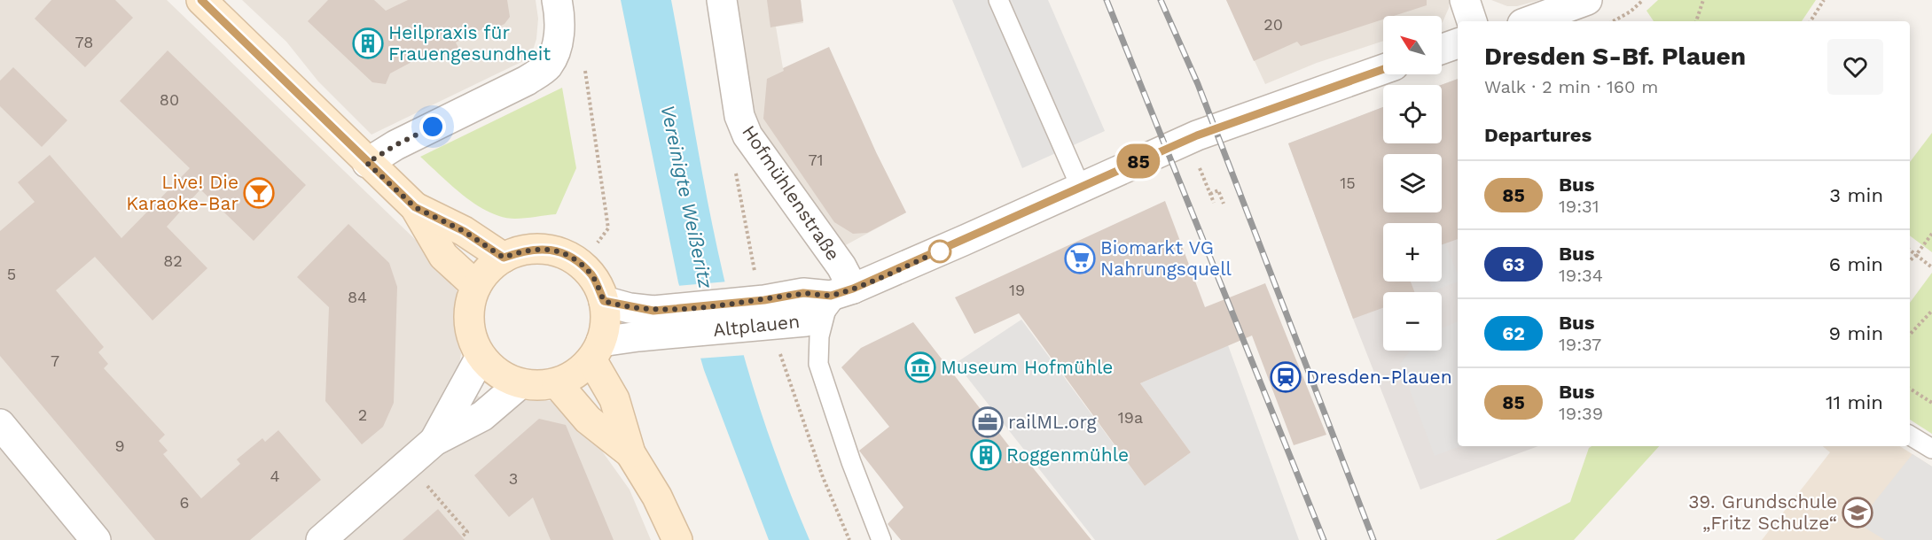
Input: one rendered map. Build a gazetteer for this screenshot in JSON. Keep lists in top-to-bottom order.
{
  "streets": {
    "street": ["Hofmühlenstraße", "Altplauen"]
  },
  "crossings": [
    ["Hofmühlenstraße", "Altplauen"]
  ],
  "water": ["Vereinigte Weißeritz"],
  "places": {
    "building": ["Heilpraxis für Frauengesundheit", "Roggenmühle"],
    "bar": ["Live! Die Karaoke-Bar"],
    "supermarket": ["Biomarkt VG Nahrungsquell"],
    "museum": ["Museum Hofmühle"],
    "station": ["Dresden-Plauen"],
    "office": ["railML.org"],
    "school or university": ["39. Grundschule „Fritz Schulze“"]
  },
  "lines": ["bus line 85"],
  "house_numbers": [
    "20",
    "78",
    "80",
    "71",
    "15",
    "82",
    "5",
    "19",
    "84",
    "7",
    "2",
    "19a",
    "9",
    "4",
    "3",
    "6"
  ],
  "north": "top left",
  "page": {
    "on_map": "85",
    "map_buttons": ["+", "−"],
    "heading": [
      ["Dresden S-Bf. Plauen", "Walk · 2 min · 160 m"],
      "Departures"
    ],
    "list": [
      {
        "mark": "85",
        "name": "Bus",
        "note": "19:31",
        "value": "3 min"
      },
      {
        "mark": "63",
        "name": "Bus",
        "note": "19:34",
        "value": "6 min"
      },
      {
        "mark": "62",
        "name": "Bus",
        "note": "19:37",
        "value": "9 min"
      },
      {
        "mark": "85",
        "name": "Bus",
        "note": "19:39",
        "value": "11 min"
      }
    ]
  }
}
